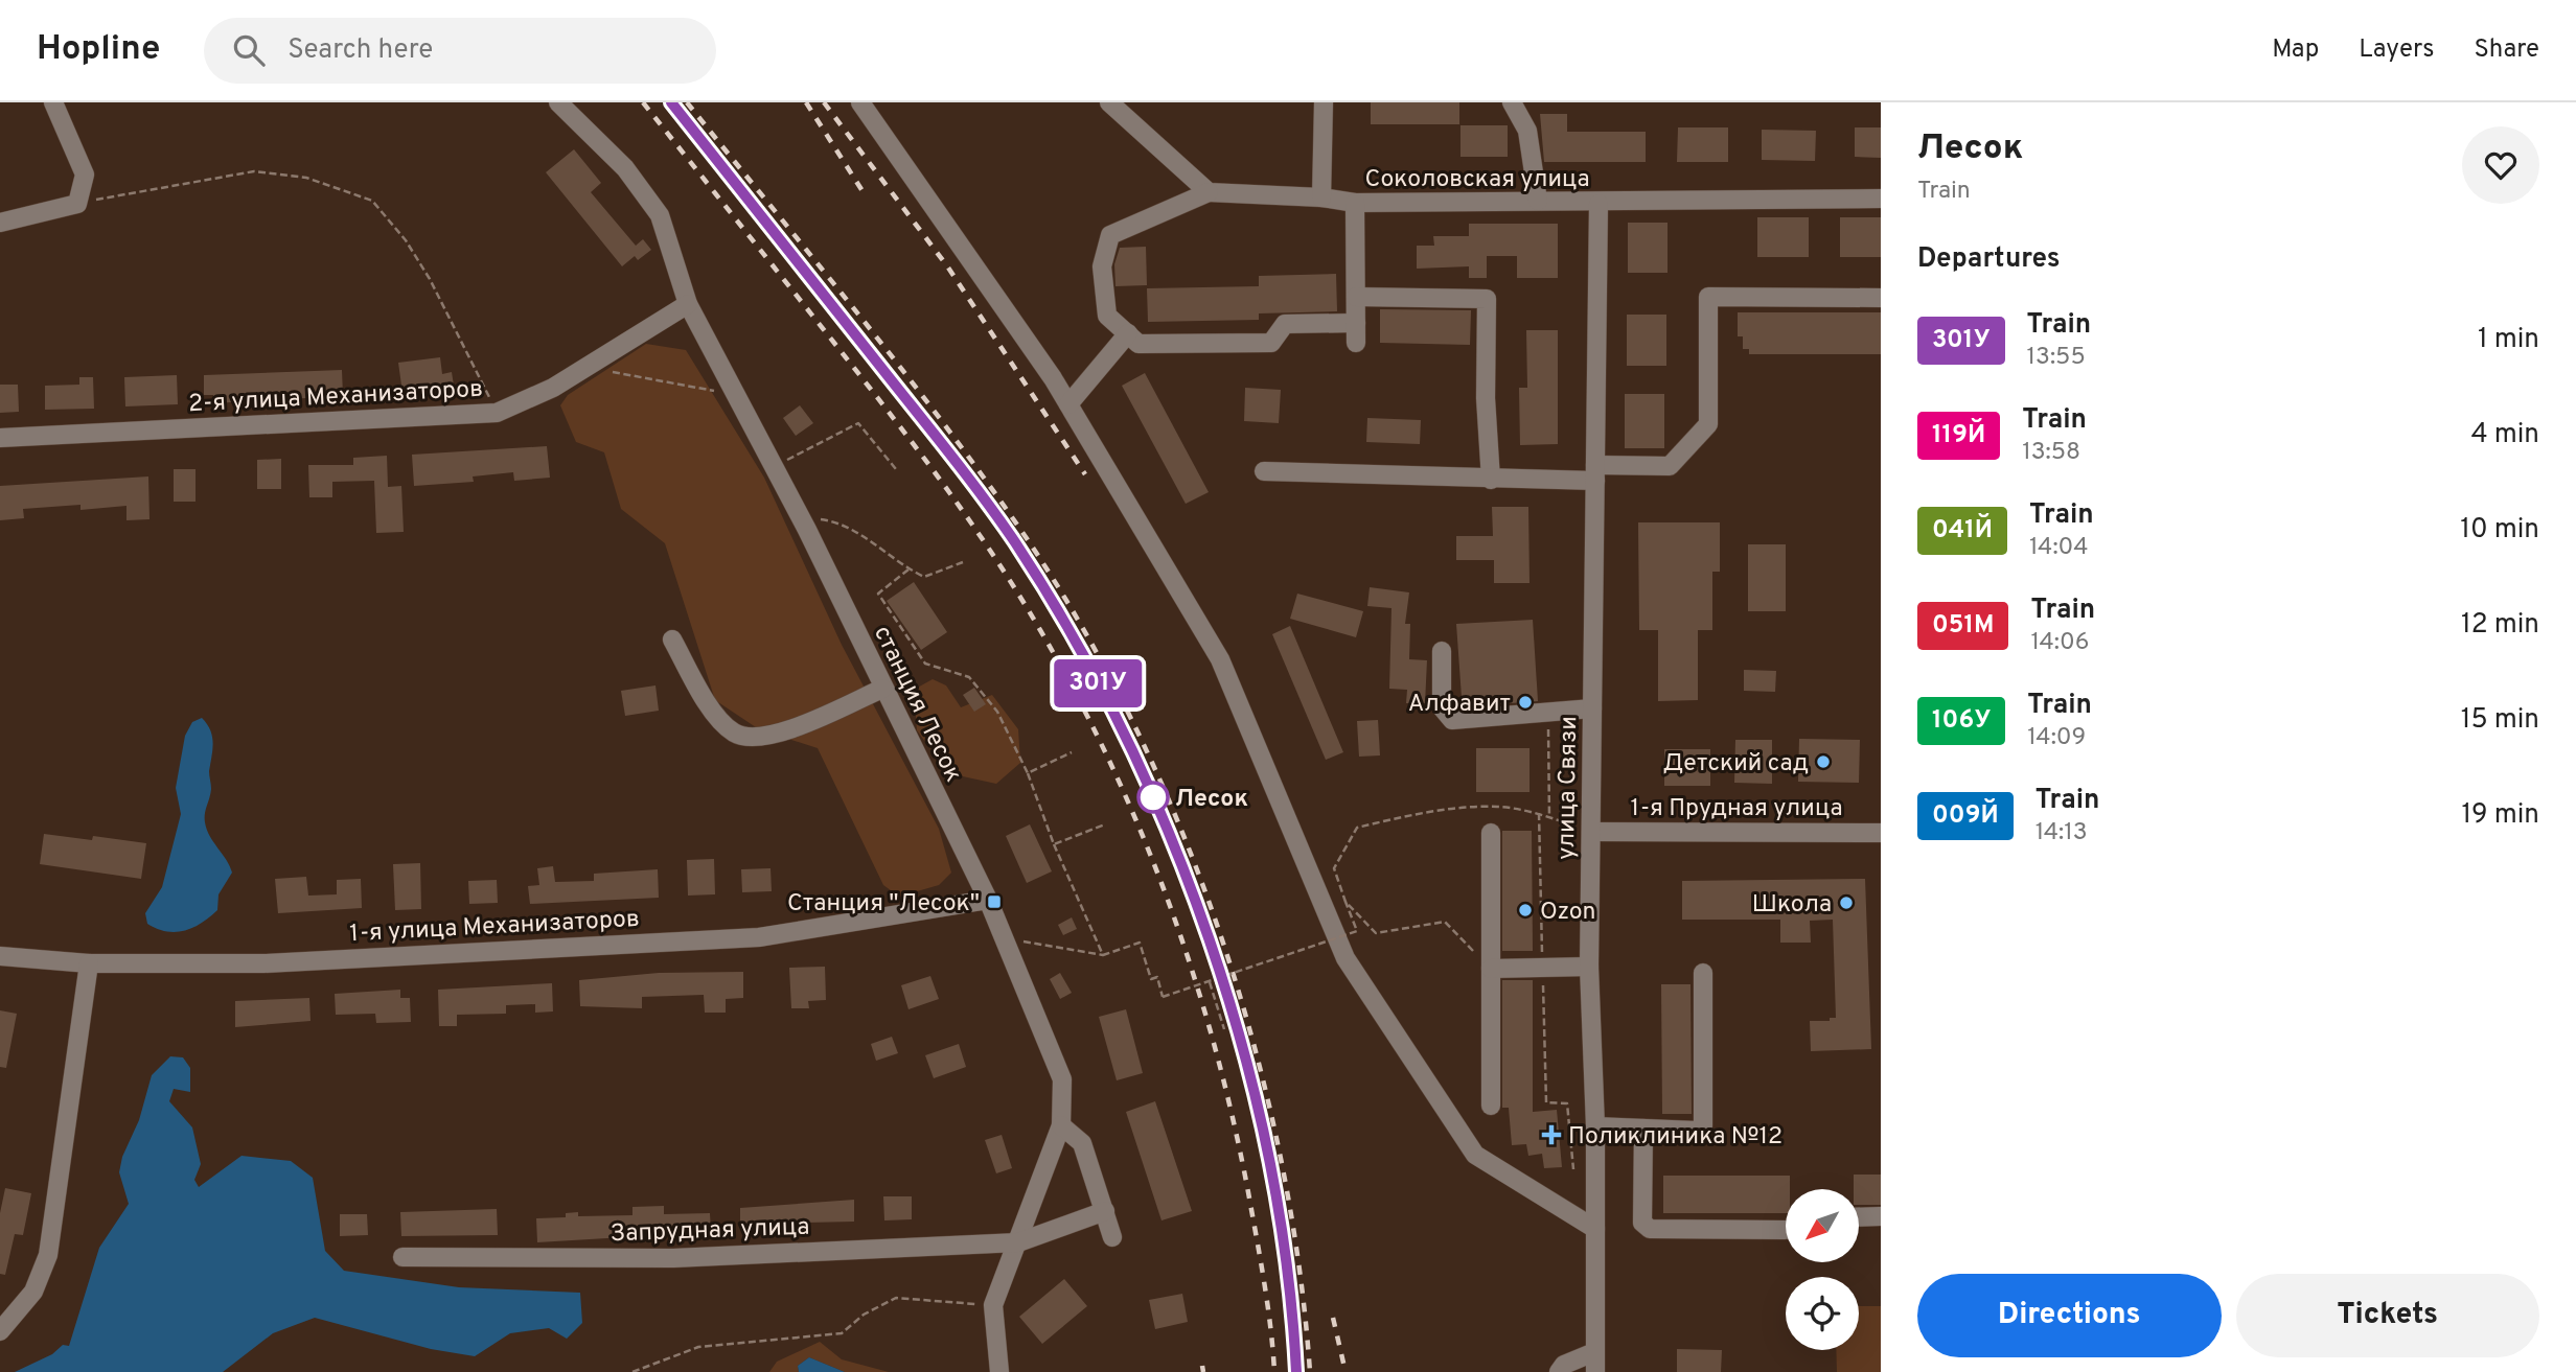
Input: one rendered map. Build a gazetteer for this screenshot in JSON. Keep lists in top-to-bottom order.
{
  "streets": {
    "street": [
      "Соколовская улица",
      "2-я улица Механизаторов",
      "станция Лесок",
      "улица Связи",
      "1-я Прудная улица",
      "1-я улица Механизаторов",
      "Запрудная улица"
    ]
  },
  "crossings": [
    ["Соколовская улица", "улица Связи"],
    ["2-я улица Механизаторов", "станция Лесок"],
    ["станция Лесок", "1-я улица Механизаторов"],
    ["станция Лесок", "Запрудная улица"],
    ["улица Связи", "1-я Прудная улица"]
  ],
  "places": {
    "other": [
      "Алфавит",
      "Детский сад",
      "Лесок",
      "Школа",
      "Ozon"
    ],
    "transit": ["Станция \"Лесок\""],
    "health": ["Поликлиника №12"]
  },
  "north": "bottom left",
  "page": {
    "header": "Hopline",
    "search": "Search here",
    "nav": ["Map", "Layers", "Share"],
    "on_map": "301У",
    "heading": [
      ["Лесок", "Train"],
      "Departures"
    ],
    "list": [
      {
        "mark": "301У",
        "name": "Train",
        "note": "13:55",
        "value": "1 min"
      },
      {
        "mark": "119Й",
        "name": "Train",
        "note": "13:58",
        "value": "4 min"
      },
      {
        "mark": "041Й",
        "name": "Train",
        "note": "14:04",
        "value": "10 min"
      },
      {
        "mark": "051М",
        "name": "Train",
        "note": "14:06",
        "value": "12 min"
      },
      {
        "mark": "106У",
        "name": "Train",
        "note": "14:09",
        "value": "15 min"
      },
      {
        "mark": "009Й",
        "name": "Train",
        "note": "14:13",
        "value": "19 min"
      }
    ],
    "buttons": ["Directions", "Tickets"]
  }
}
